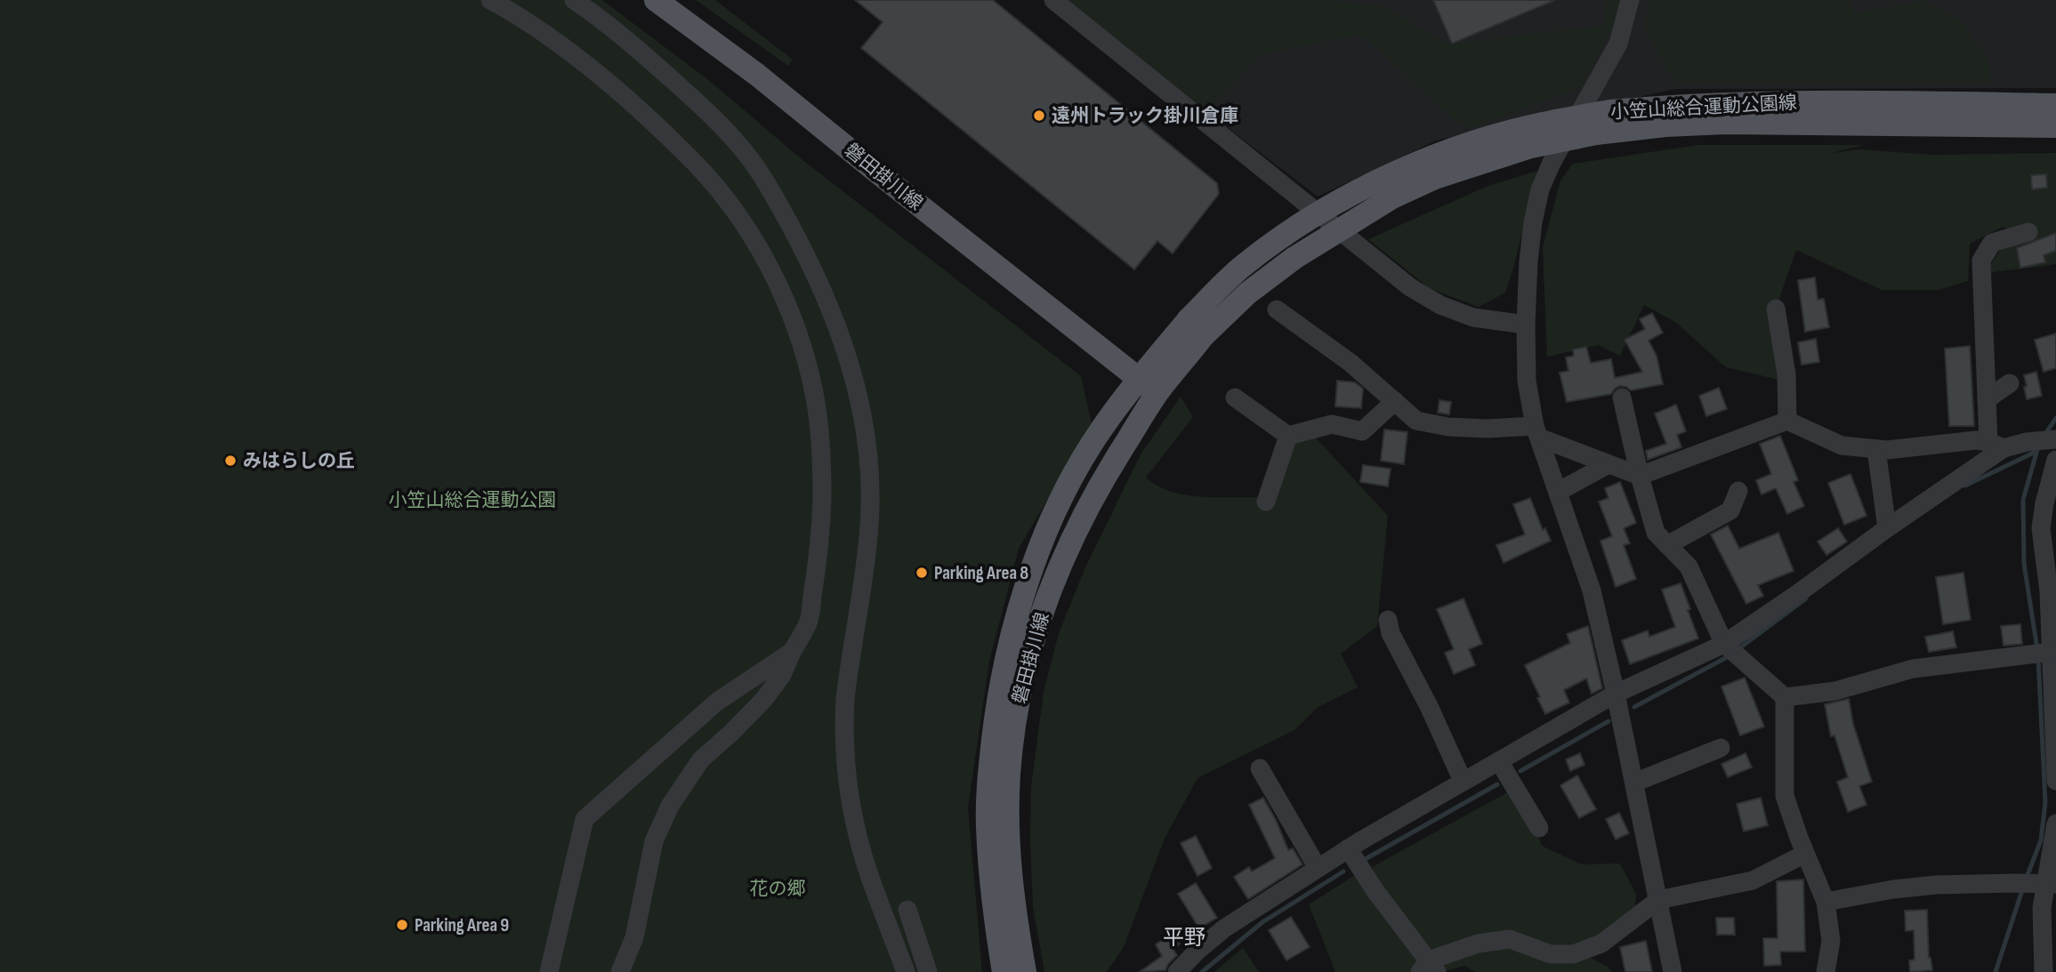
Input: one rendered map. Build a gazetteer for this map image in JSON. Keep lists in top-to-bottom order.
{
  "streets": {
    "main road": ["小笠山総合運動公園線", "磐田掛川線"]
  },
  "crossings": [
    ["小笠山総合運動公園線", "磐田掛川線"]
  ],
  "districts": ["平野"],
  "parks": ["小笠山総合運動公園", "花の郷"],
  "places": [
    "遠州トラック掛川倉庫",
    "みはらしの丘",
    "Parking Area 8",
    "Parking Area 9"
  ]
}
